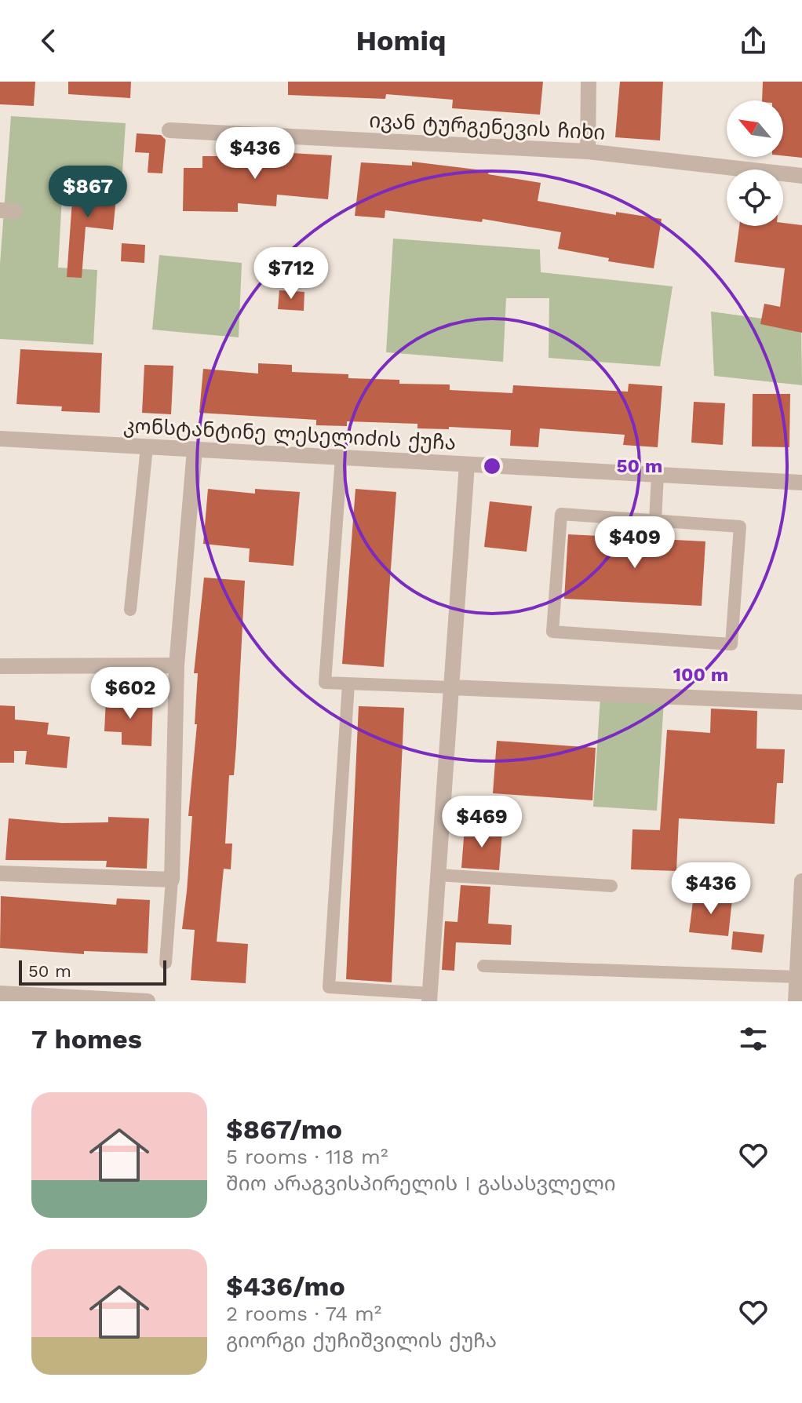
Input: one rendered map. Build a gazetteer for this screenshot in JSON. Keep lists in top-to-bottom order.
{
  "streets": {
    "street": ["ივან ტურგენევის ჩიხი", "კონსტანტინე ლესელიძის ქუჩა"]
  },
  "scale_bar": "50 m",
  "north": "top left",
  "page": {
    "header": "Homiq",
    "price": [
      "$436",
      "$867",
      "$712",
      "$409",
      "$602",
      "$469",
      "$436"
    ],
    "scale": "50 m",
    "heading": "7 homes",
    "list": [
      {
        "name": "$867/mo",
        "note": "5 rooms · 118 m² · შიო არაგვისპირელის I გასასვლელი"
      },
      {
        "name": "$436/mo",
        "note": "2 rooms · 74 m² · გიორგი ქუჩიშვილის ქუჩა"
      }
    ]
  },
  "rings": ["50 m", "100 m"]
}
